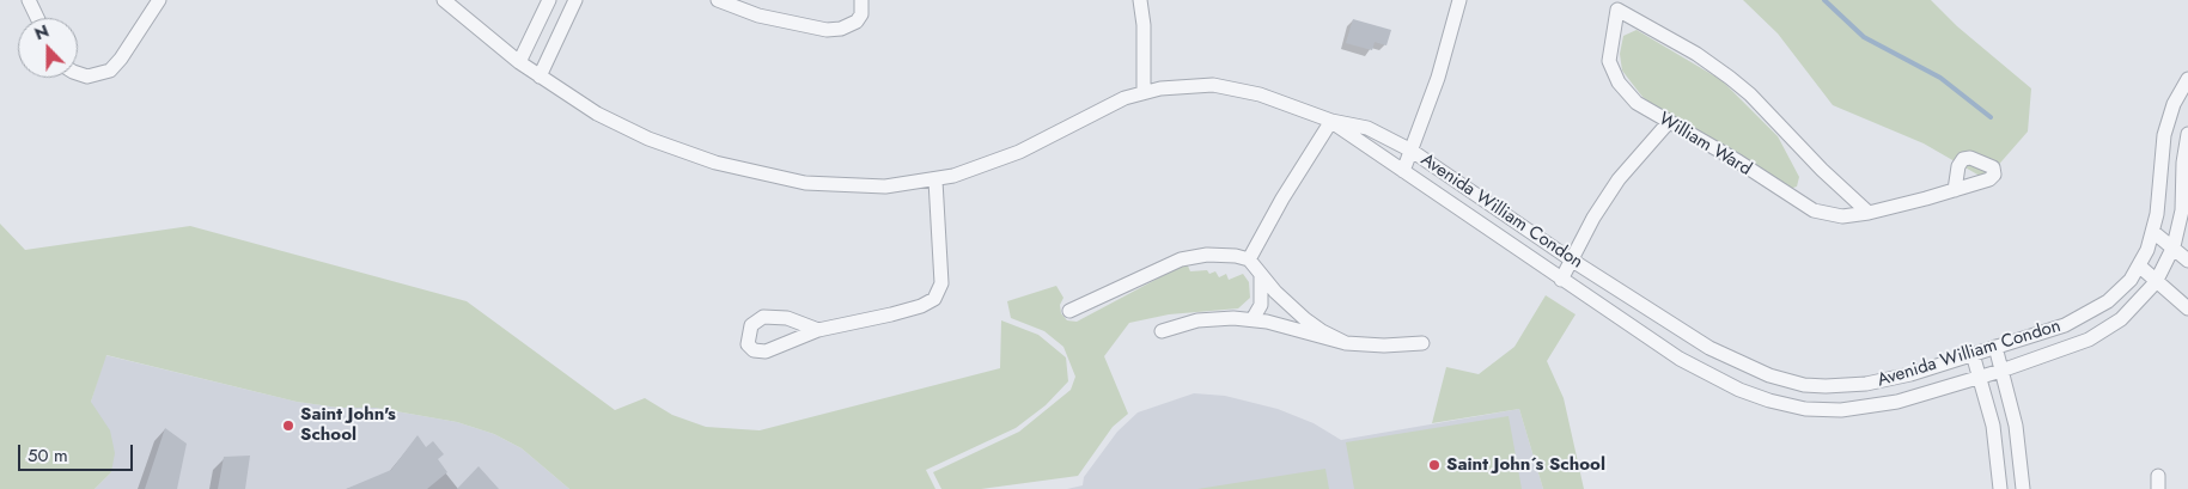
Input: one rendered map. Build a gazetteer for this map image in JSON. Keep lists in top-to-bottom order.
{
  "streets": {
    "street": ["William Ward", "Avenida William Condon"]
  },
  "places": ["Saint John's School", "Saint John´s School"],
  "scale_bar": "50 m",
  "north": "top"
}
